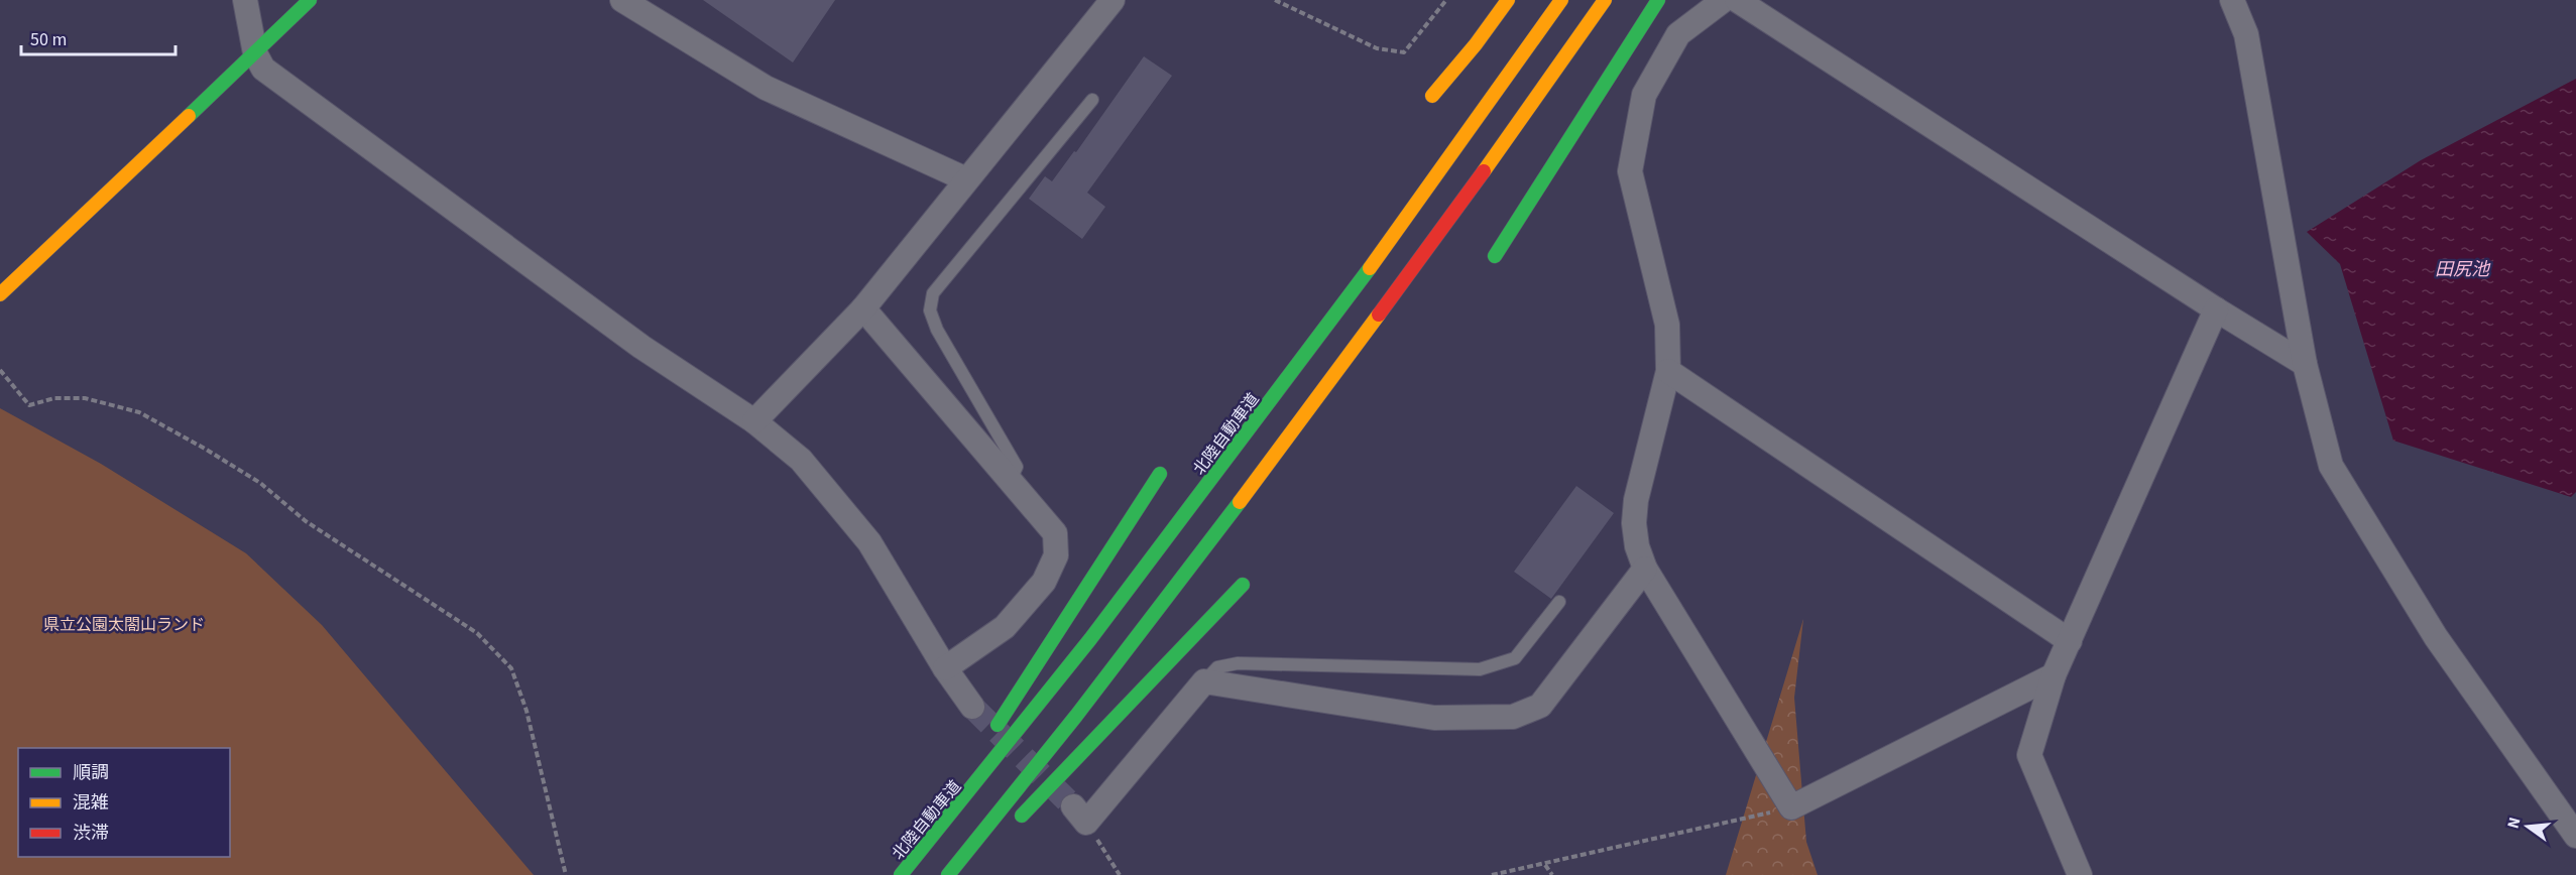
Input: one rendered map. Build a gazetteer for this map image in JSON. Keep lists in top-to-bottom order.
{
  "streets": {
    "main road": ["北陸自動車道"]
  },
  "water": ["田尻池"],
  "parks": ["県立公園太閤山ランド"],
  "legend": ["順調", "混雑", "渋滞"],
  "scale_bar": "50 m",
  "north": "left"
}
